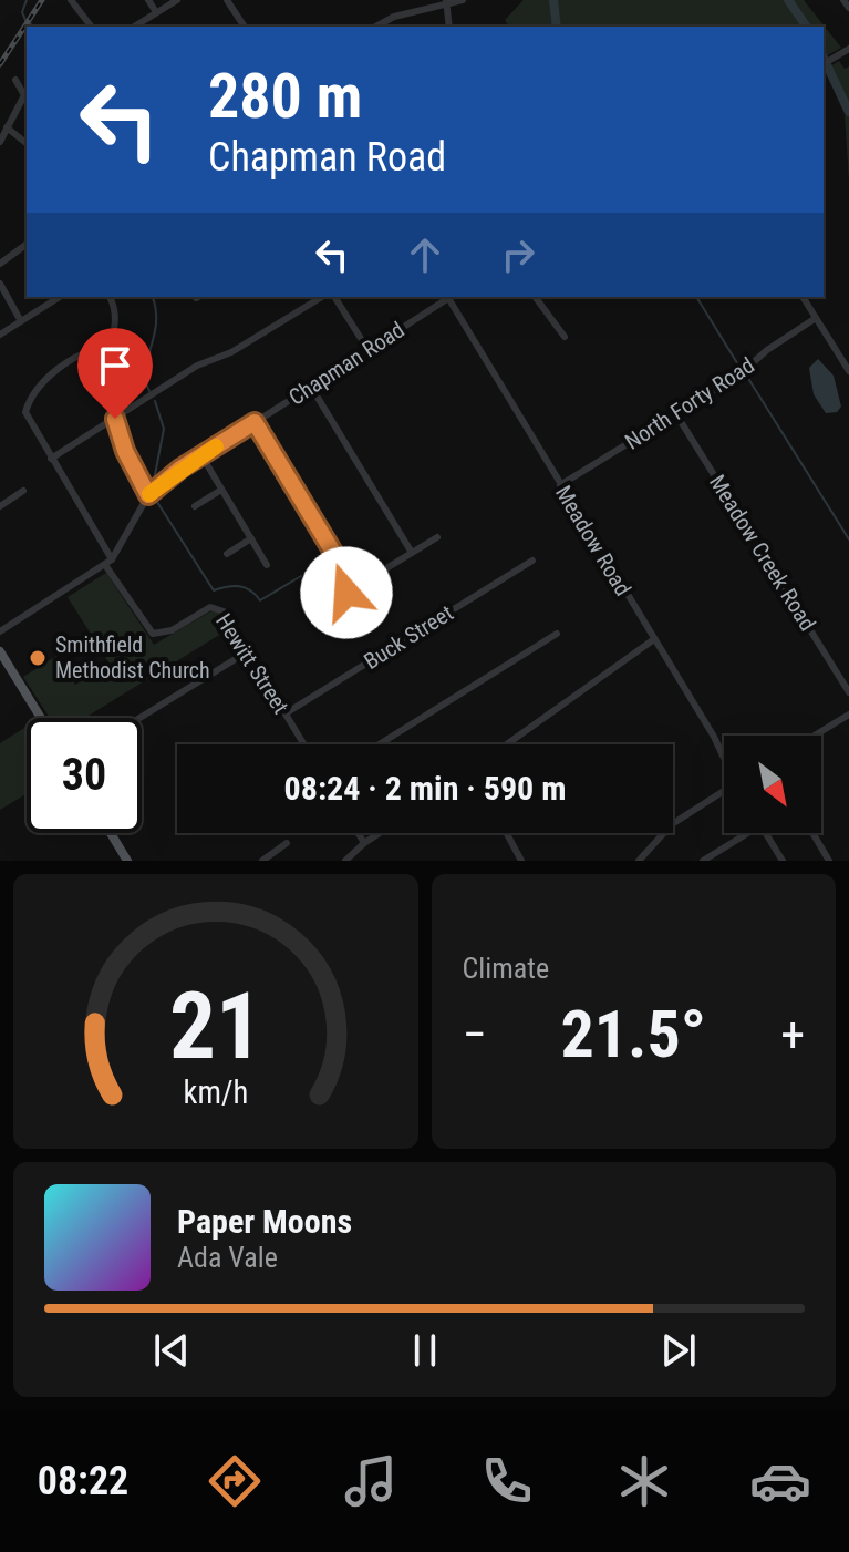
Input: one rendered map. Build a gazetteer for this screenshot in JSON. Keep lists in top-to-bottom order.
{
  "streets": {
    "street": [
      "Chapman Road",
      "North Forty Road",
      "Meadow Road",
      "Meadow Creek Road",
      "Buck Street",
      "Hewitt Street"
    ]
  },
  "crossings": [
    ["Chapman Road", "Meadow Road"],
    ["Chapman Road", "Hewitt Street"],
    ["North Forty Road", "Meadow Road"],
    ["North Forty Road", "Meadow Creek Road"],
    ["Buck Street", "Hewitt Street"]
  ],
  "places": ["Smithfield Methodist Church"],
  "north": "bottom right",
  "page": {
    "turn": ["280 m", "Chapman Road"],
    "limit": "30",
    "trip": "08:24 · 2 min · 590 m",
    "tile": "Climate",
    "heat": ["−", "21.5°", "+"],
    "song": ["Paper Moons", "Ada Vale"],
    "tabs": "08:22",
    "gauge": ["21", "km/h"]
  }
}
